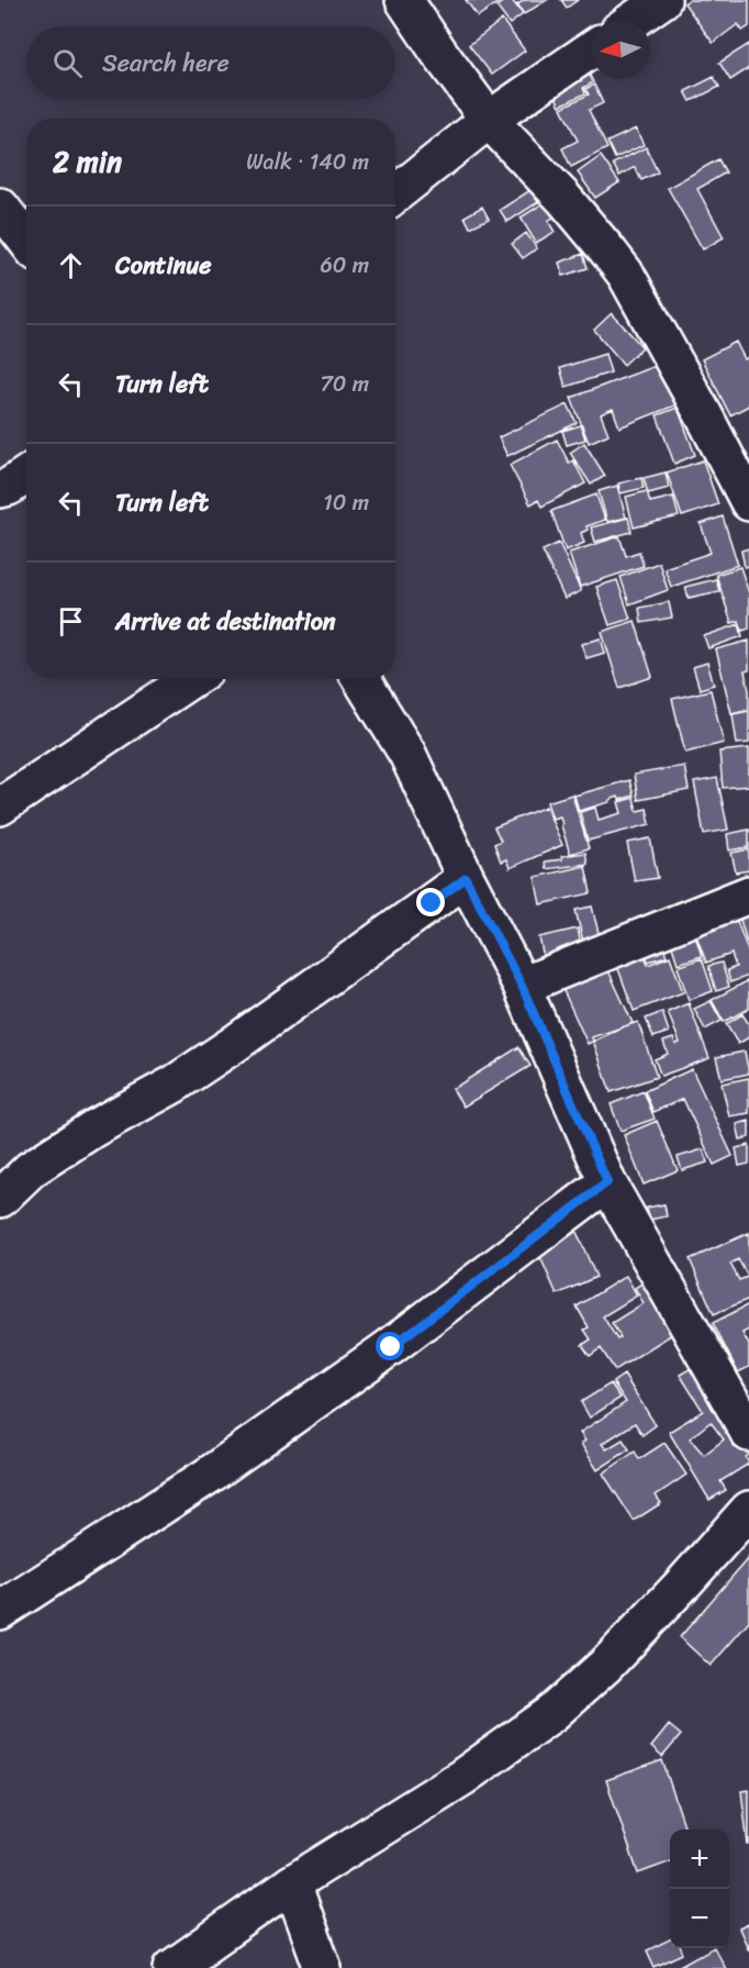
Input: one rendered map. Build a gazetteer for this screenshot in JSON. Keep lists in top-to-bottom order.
{
  "north": "left",
  "page": {
    "search": "Search here",
    "heading": ["2 min", "Walk · 140 m"],
    "list": [
      ["Continue", "60 m"],
      ["Turn left", "70 m"],
      ["Turn left", "10 m"],
      "Arrive at destination"
    ],
    "map_buttons": ["+", "−"]
  }
}
